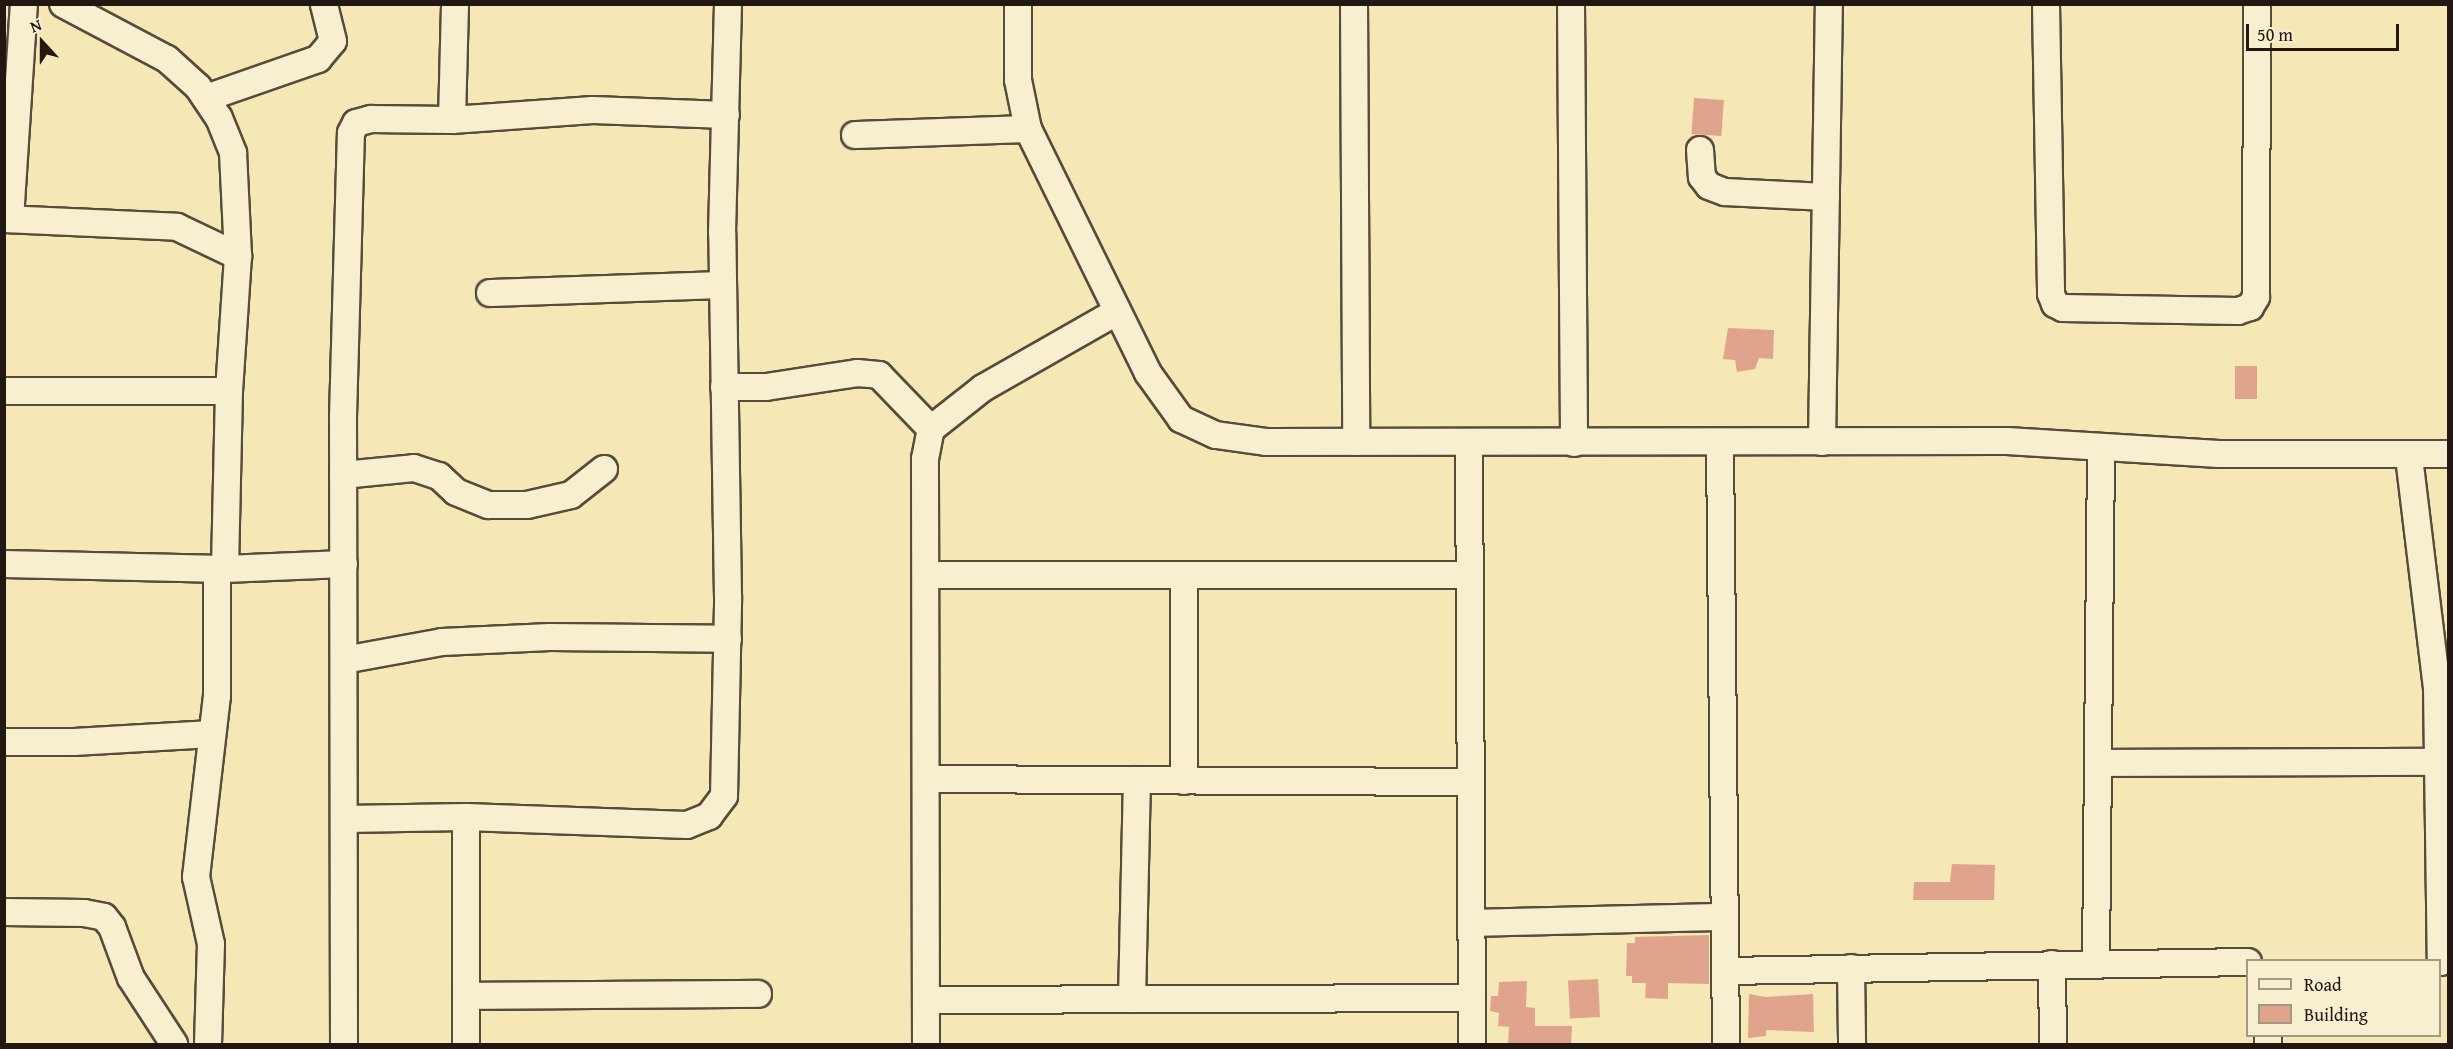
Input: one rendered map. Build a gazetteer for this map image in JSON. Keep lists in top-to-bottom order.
{
  "legend": ["Road", "Building"],
  "scale_bar": "50 m",
  "north": "top"
}
